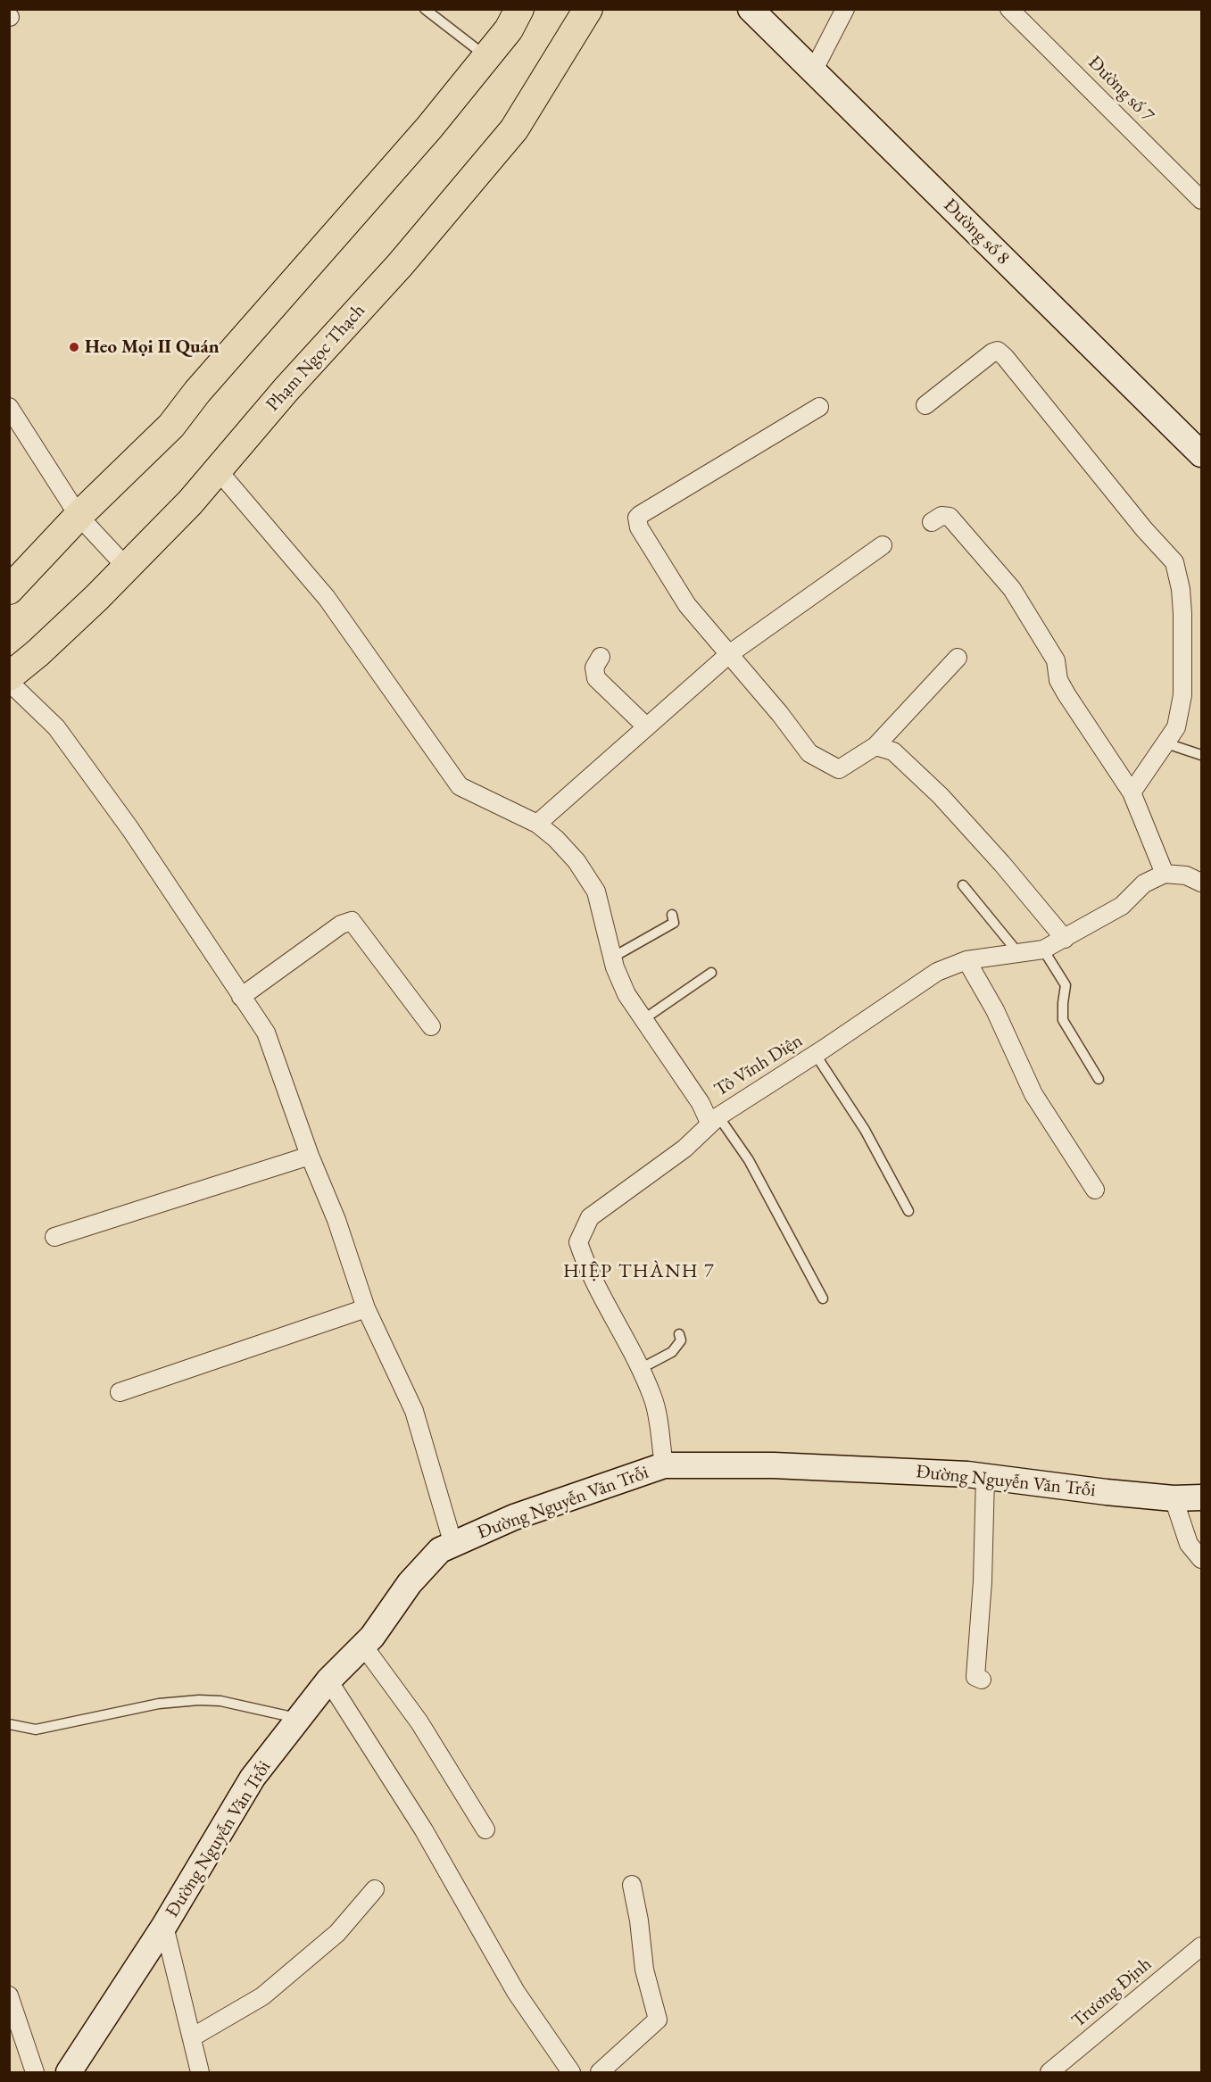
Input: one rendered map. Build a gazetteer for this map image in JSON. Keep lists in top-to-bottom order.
{
  "streets": {
    "main road": ["Phạm Ngọc Thạch"],
    "street": [
      "Đường số 7",
      "Đường số 8",
      "Tô Vĩnh Diện",
      "Đường Nguyễn Văn Trỗi",
      "Trương Định"
    ]
  },
  "crossings": [
    ["Tô Vĩnh Diện", "Đường Nguyễn Văn Trỗi"]
  ],
  "districts": ["HIỆP THÀNH 7"],
  "places": ["Heo Mọi II Quán"]
}
